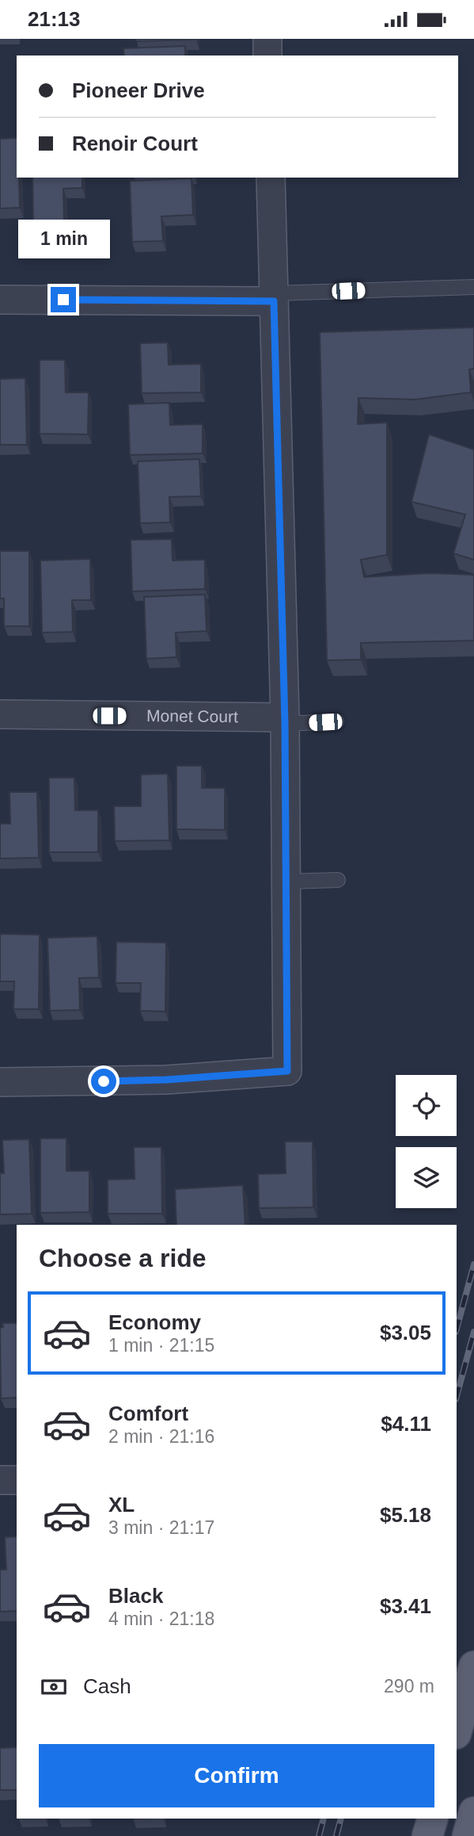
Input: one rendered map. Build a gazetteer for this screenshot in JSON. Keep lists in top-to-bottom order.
{
  "streets": {
    "street": ["Monet Court"]
  },
  "page": {
    "status": "21:13",
    "banner": ["Pioneer Drive", "Renoir Court"],
    "bubble": "1 min",
    "heading": "Choose a ride",
    "list": [
      {
        "name": "Economy",
        "note": "1 min · 21:15",
        "value": "$3.05"
      },
      {
        "name": "Comfort",
        "note": "2 min · 21:16",
        "value": "$4.11"
      },
      {
        "name": "XL",
        "note": "3 min · 21:17",
        "value": "$5.18"
      },
      {
        "name": "Black",
        "note": "4 min · 21:18",
        "value": "$3.41"
      }
    ],
    "pay": ["Cash", "290 m"],
    "buttons": "Confirm"
  }
}
